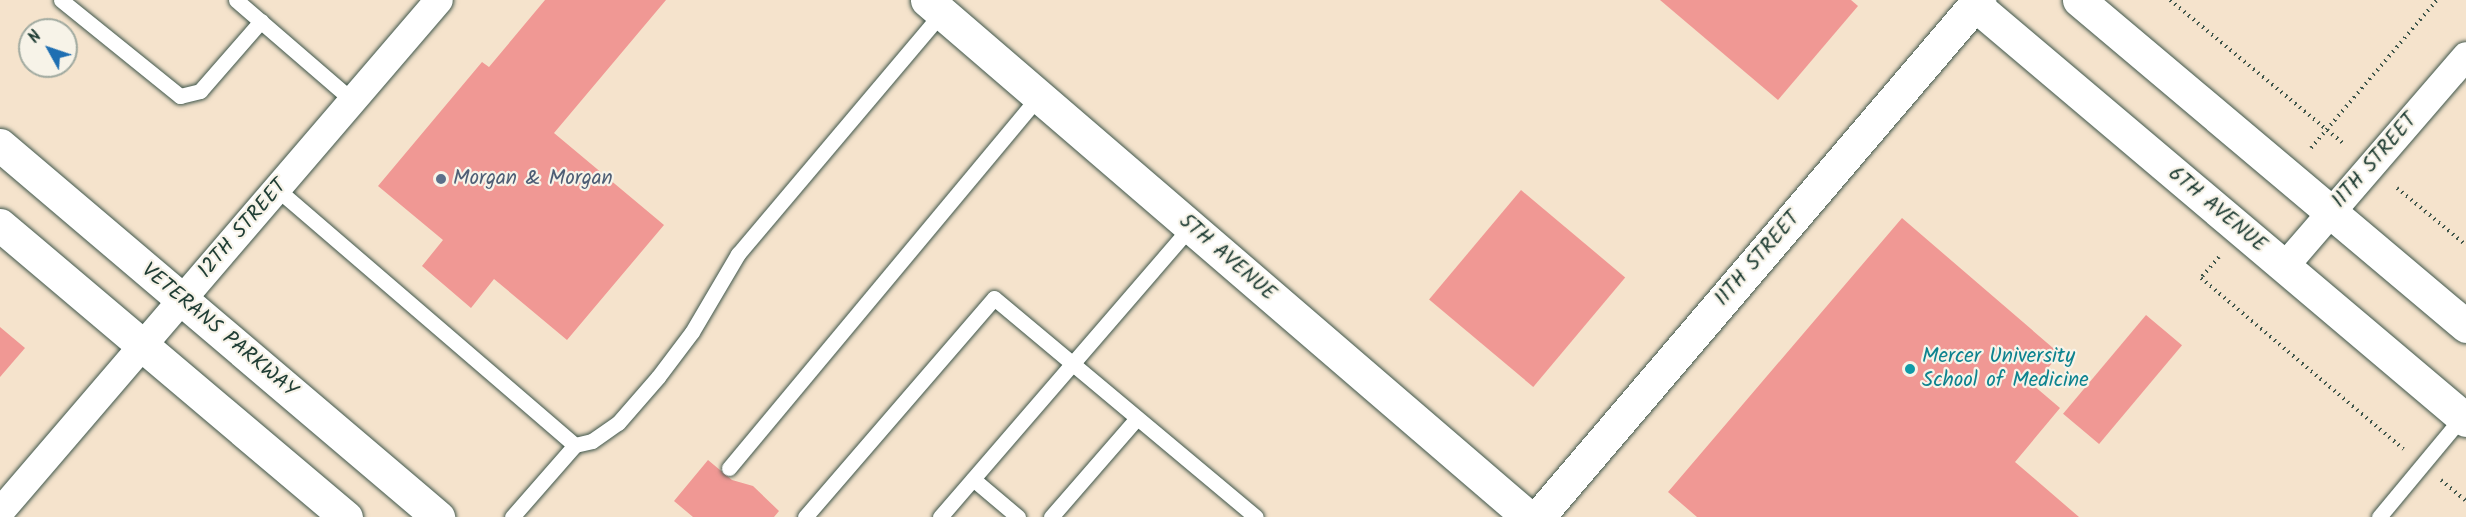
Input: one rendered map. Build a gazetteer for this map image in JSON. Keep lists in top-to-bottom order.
{
  "streets": {
    "main road": [
      "11TH STREET",
      "6TH AVENUE",
      "5TH AVENUE",
      "VETERANS PARKWAY"
    ],
    "street": ["12TH STREET"]
  },
  "crossings": [
    ["11TH STREET", "6TH AVENUE"],
    ["12TH STREET", "VETERANS PARKWAY"]
  ],
  "places": ["Morgan & Morgan", "Mercer University School of Medicine"],
  "north": "top left"
}
